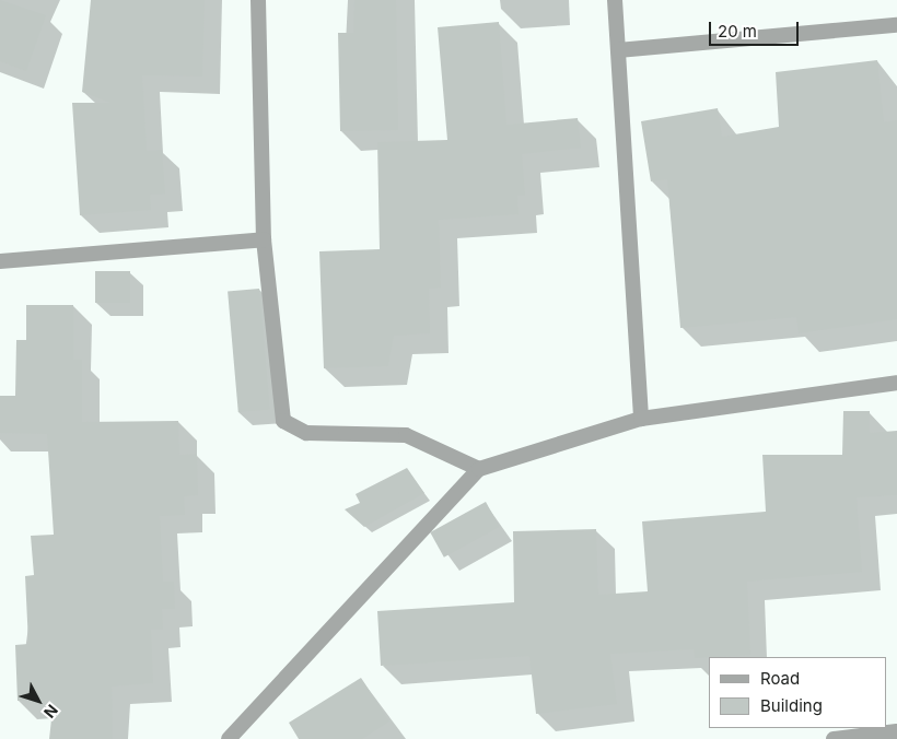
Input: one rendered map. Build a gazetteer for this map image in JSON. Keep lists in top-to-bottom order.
{
  "legend": ["Road", "Building"],
  "scale_bar": "20 m",
  "north": "bottom right"
}
